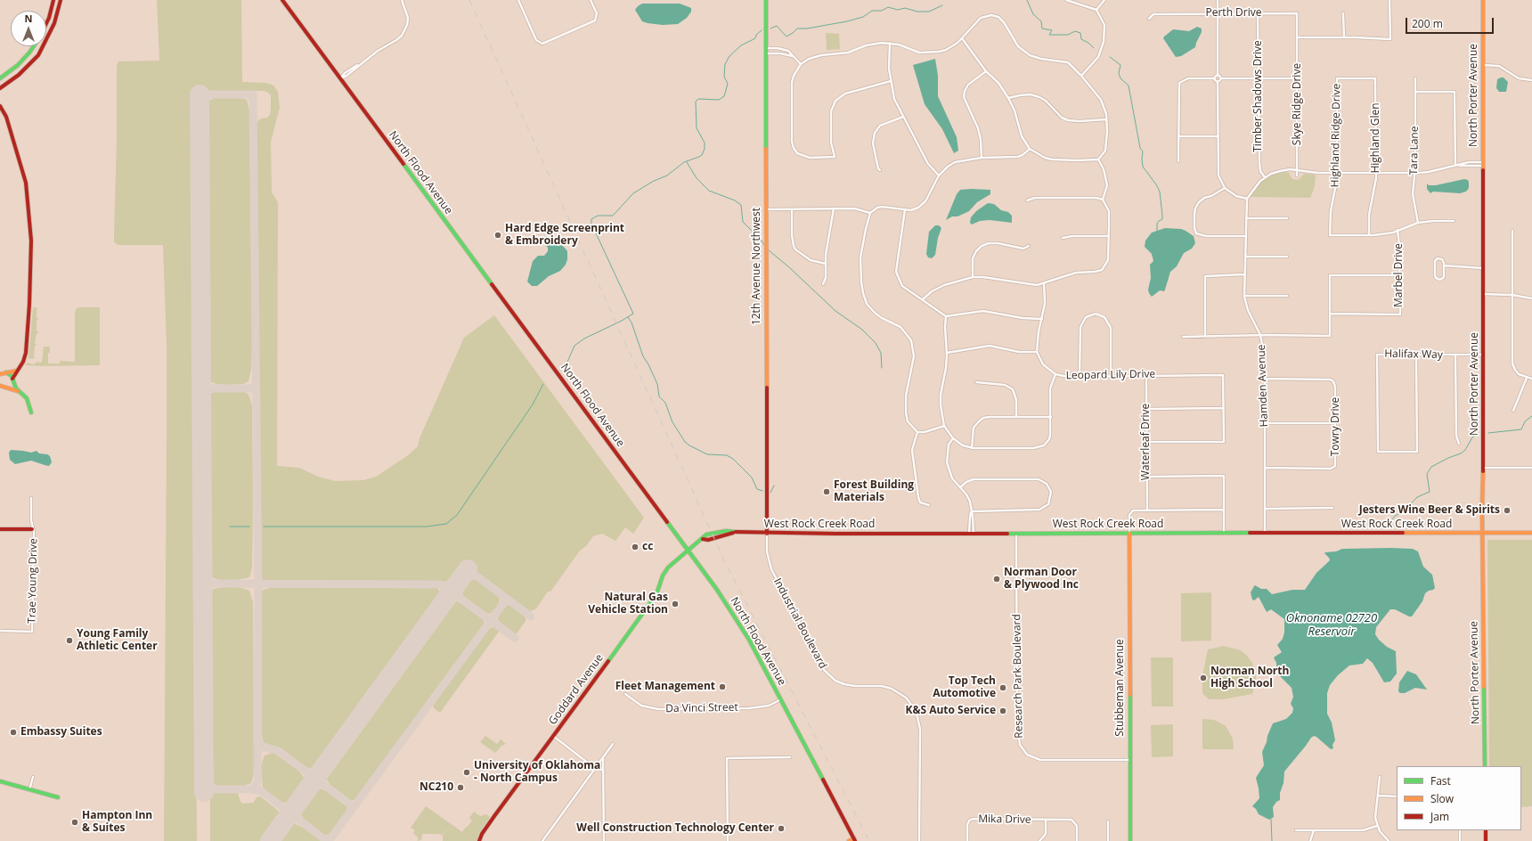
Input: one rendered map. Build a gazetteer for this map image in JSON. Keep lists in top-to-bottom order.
{
  "streets": {
    "main road": [
      "North Porter Avenue",
      "North Flood Avenue",
      "12th Avenue Northwest",
      "West Rock Creek Road",
      "Stubbeman Avenue",
      "Goddard Avenue"
    ],
    "street": [
      "Perth Drive",
      "Timber Shadows Drive",
      "Skye Ridge Drive",
      "Highland Ridge Drive",
      "Highland Glen",
      "Tara Lane",
      "Marbel Drive",
      "Halifax Way",
      "Leopard Lily Drive",
      "Hamden Avenue",
      "Towry Drive",
      "Waterleaf Drive",
      "Trae Young Drive",
      "Industrial Boulevard",
      "Research Park Boulevard",
      "Da Vinci Street",
      "Mika Drive"
    ]
  },
  "crossings": [
    ["Perth Drive", "Timber Shadows Drive"],
    ["Perth Drive", "Skye Ridge Drive"],
    ["North Porter Avenue", "Halifax Way"],
    ["North Porter Avenue", "West Rock Creek Road"],
    ["Highland Ridge Drive", "Highland Glen"],
    ["North Flood Avenue", "West Rock Creek Road"],
    ["North Flood Avenue", "Goddard Avenue"],
    ["North Flood Avenue", "Da Vinci Street"],
    ["12th Avenue Northwest", "West Rock Creek Road"],
    ["12th Avenue Northwest", "Industrial Boulevard"],
    ["Leopard Lily Drive", "Waterleaf Drive"],
    ["Hamden Avenue", "Towry Drive"],
    ["Hamden Avenue", "West Rock Creek Road"],
    ["West Rock Creek Road", "Industrial Boulevard"],
    ["West Rock Creek Road", "Research Park Boulevard"],
    ["West Rock Creek Road", "Stubbeman Avenue"],
    ["West Rock Creek Road", "Goddard Avenue"],
    ["Research Park Boulevard", "Stubbeman Avenue"]
  ],
  "water": ["Oknoname 02720 Reservoir"],
  "places": [
    "Hard Edge Screenprint & Embroidery",
    "Forest Building Materials",
    "Jesters Wine Beer & Spirits",
    "cc",
    "Norman Door & Plywood Inc",
    "Natural Gas Vehicle Station",
    "Young Family Athletic Center",
    "Norman North High School",
    "Fleet Management",
    "Top Tech Automotive",
    "K&S Auto Service",
    "Embassy Suites",
    "University of Oklahoma - North Campus",
    "NC210",
    "Hampton Inn & Suites",
    "Well Construction Technology Center"
  ],
  "legend": ["Fast", "Slow", "Jam"],
  "scale_bar": "200 m",
  "north": "top"
}
